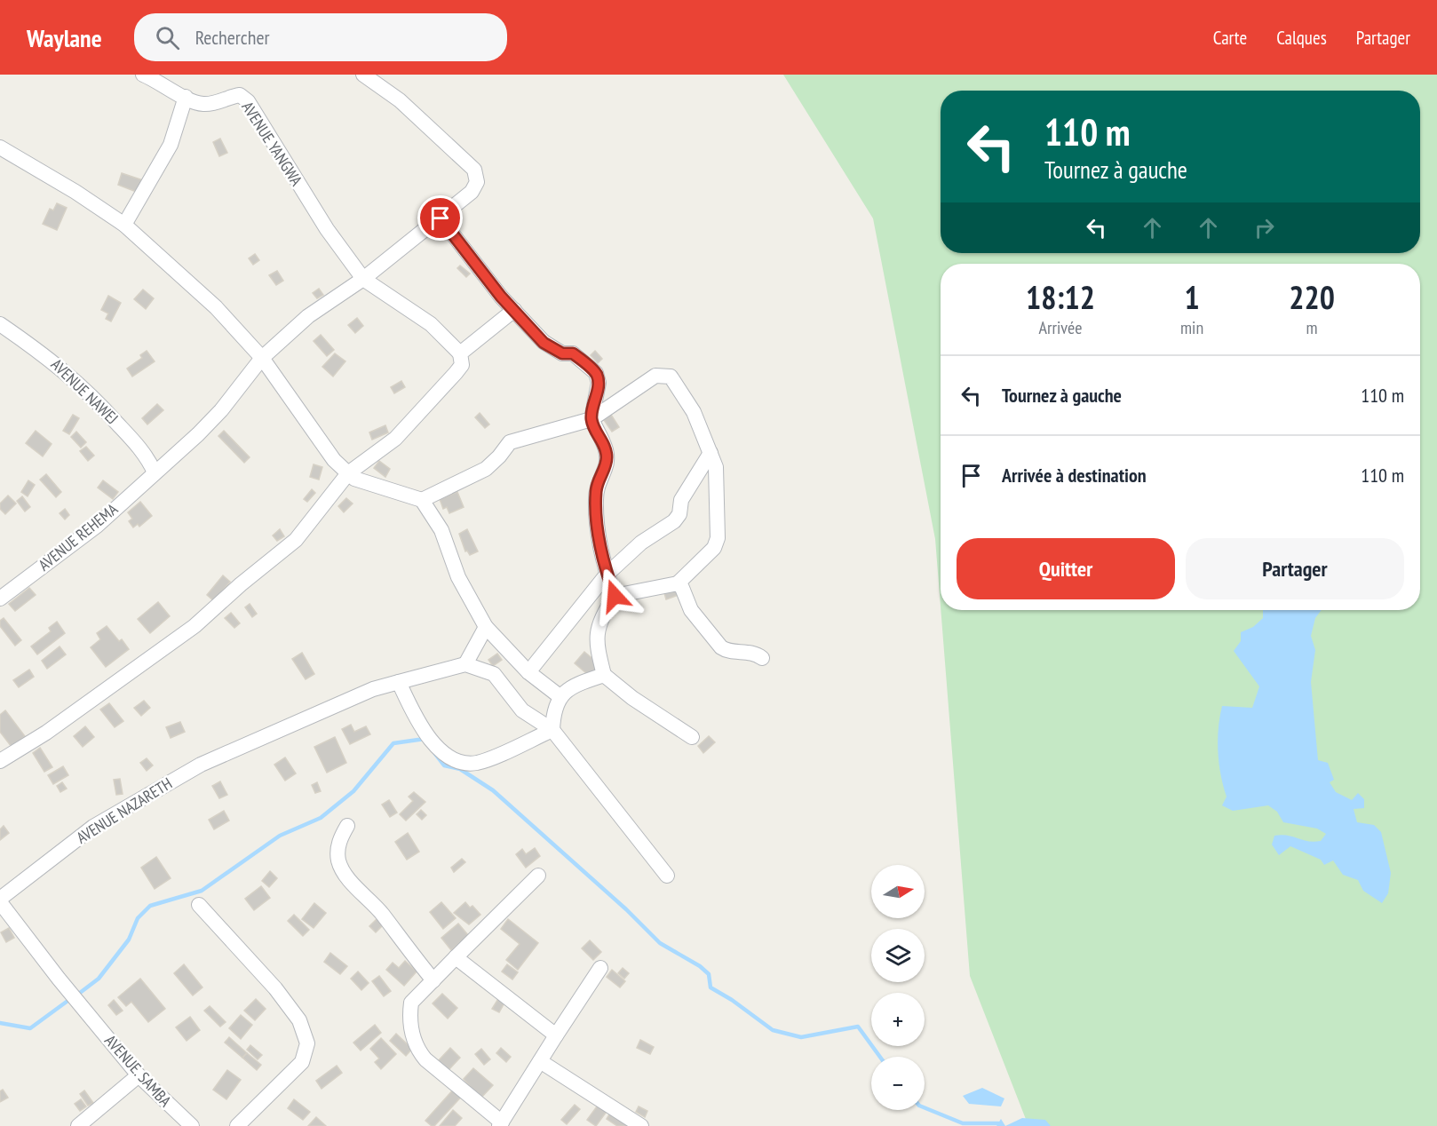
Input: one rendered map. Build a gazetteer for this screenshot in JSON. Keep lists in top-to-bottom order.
{
  "streets": {
    "street": [
      "AVENUE YANGWA",
      "AVENUE NAWEJ",
      "AVENUE REHEMA",
      "AVENUE NAZARETH",
      "AVENUE. SAMBA"
    ]
  },
  "crossings": [
    ["AVENUE YANGWA", "AVENUE REHEMA"],
    ["AVENUE NAWEJ", "AVENUE REHEMA"],
    ["AVENUE NAZARETH", "AVENUE. SAMBA"]
  ],
  "north": "right",
  "page": {
    "header": "Waylane",
    "search": "Rechercher",
    "nav": ["Carte", "Calques", "Partager"],
    "turn": ["110 m", "Tournez à gauche"],
    "eta": [
      "18:12",
      "Arrivée",
      "1",
      "min",
      "220",
      "m"
    ],
    "list": [
      {
        "name": "Tournez à gauche",
        "value": "110 m"
      },
      {
        "name": "Arrivée à destination",
        "value": "110 m"
      }
    ],
    "buttons": ["Quitter", "Partager"],
    "map_buttons": ["+", "−"]
  }
}
